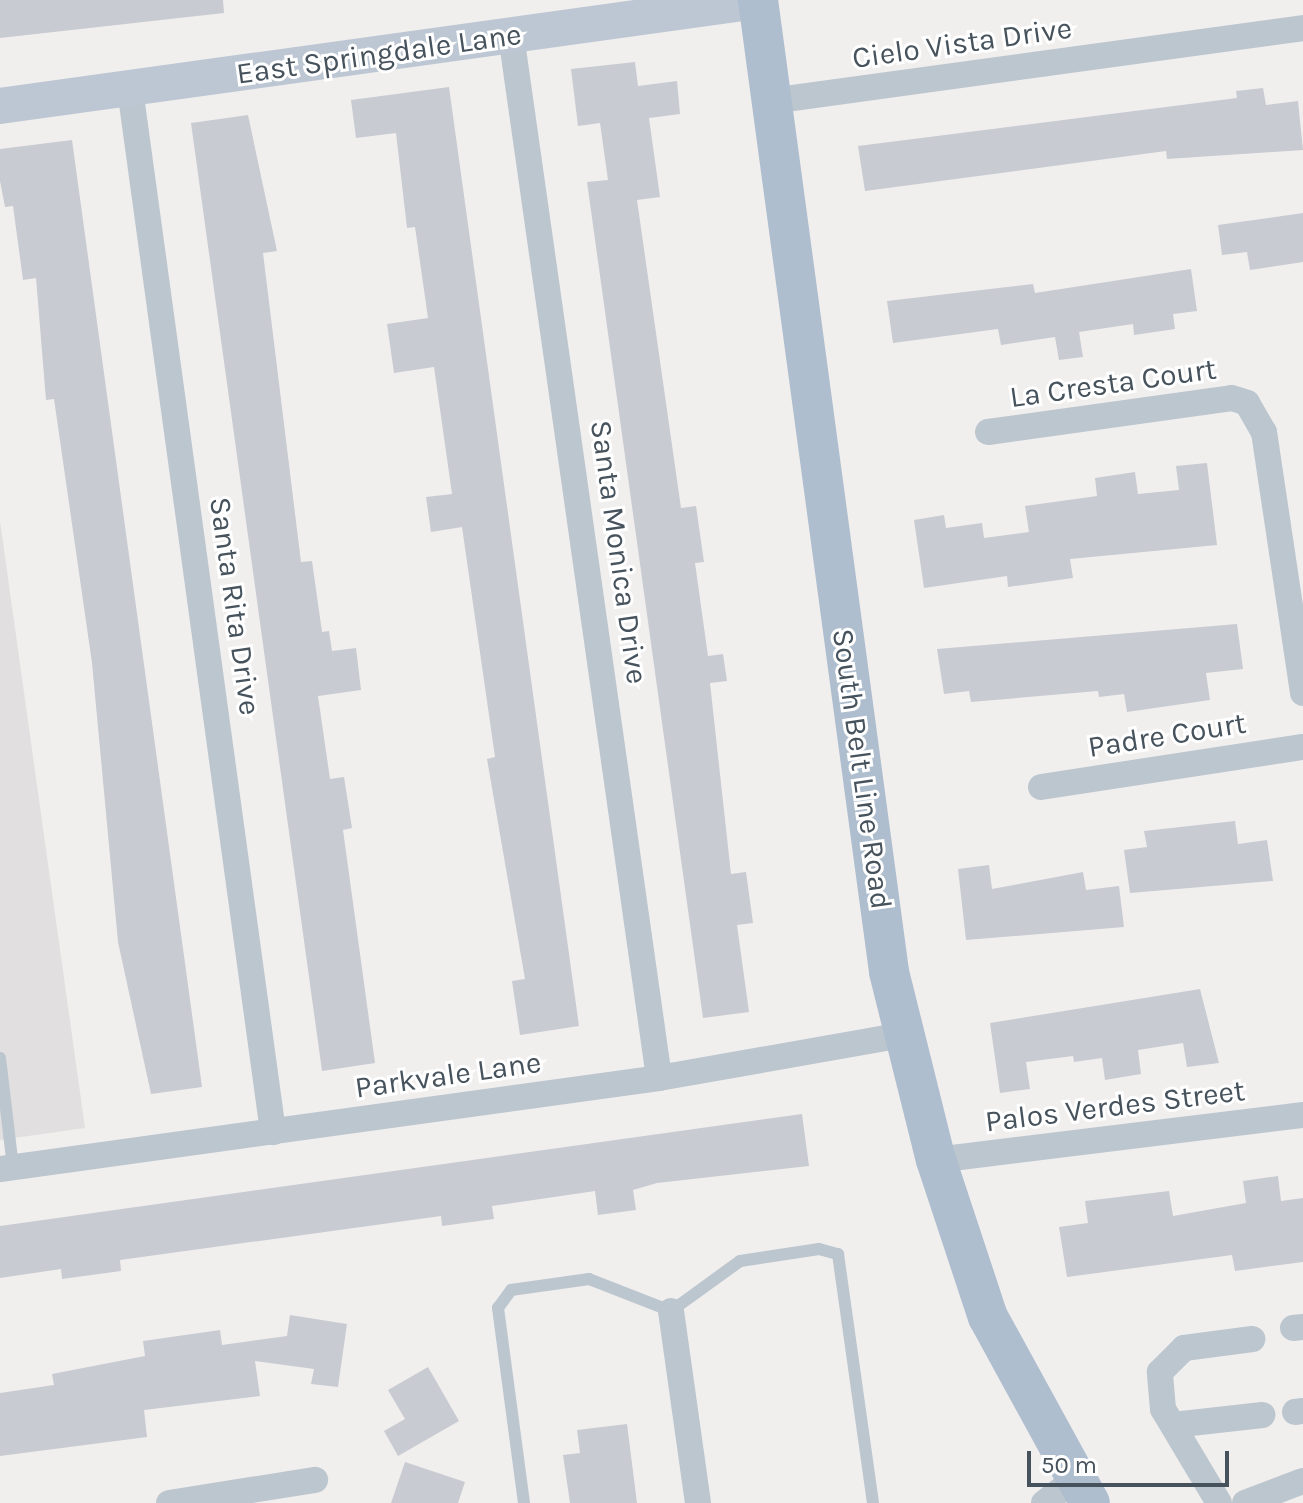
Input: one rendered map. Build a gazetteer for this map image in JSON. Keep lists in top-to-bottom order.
{
  "streets": {
    "main road": ["South Belt Line Road"],
    "street": [
      "Cielo Vista Drive",
      "East Springdale Lane",
      "La Cresta Court",
      "Santa Monica Drive",
      "Santa Rita Drive",
      "Padre Court",
      "Parkvale Lane",
      "Palos Verdes Street"
    ]
  },
  "crossings": [
    ["Cielo Vista Drive", "South Belt Line Road"],
    ["East Springdale Lane", "Santa Monica Drive"],
    ["East Springdale Lane", "Santa Rita Drive"],
    ["East Springdale Lane", "South Belt Line Road"],
    ["Santa Monica Drive", "Parkvale Lane"],
    ["Santa Rita Drive", "Parkvale Lane"],
    ["South Belt Line Road", "Parkvale Lane"],
    ["South Belt Line Road", "Palos Verdes Street"]
  ],
  "scale_bar": "50 m"
}
